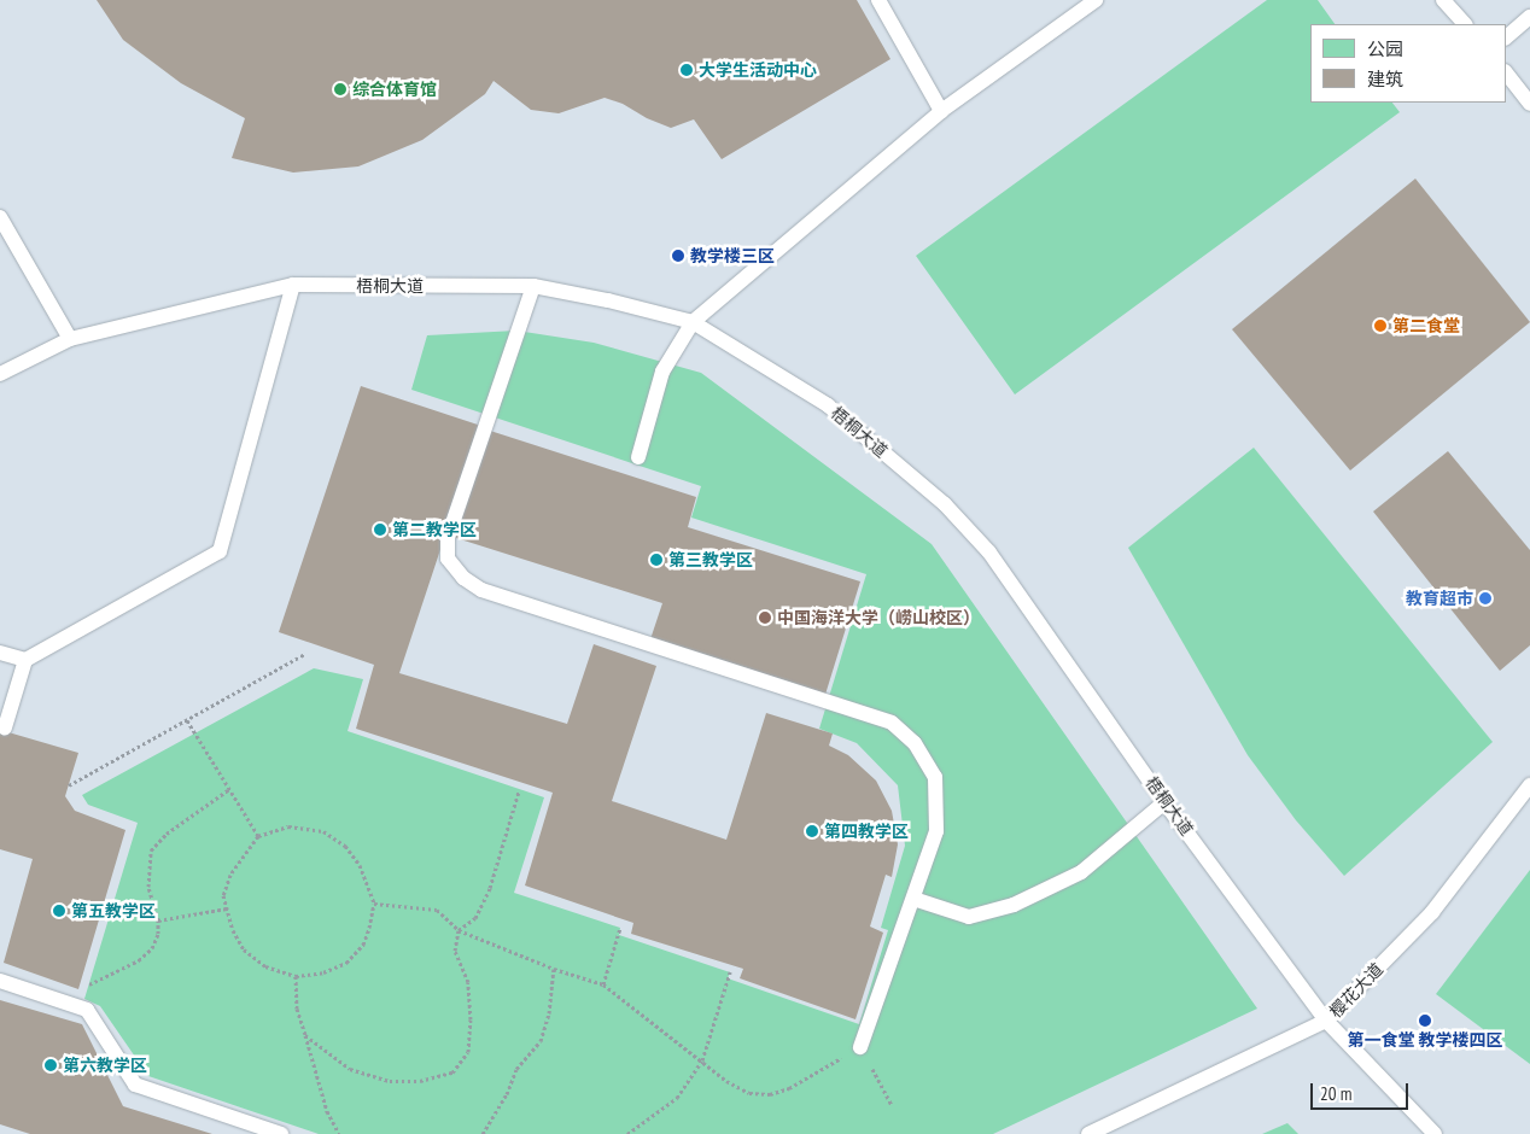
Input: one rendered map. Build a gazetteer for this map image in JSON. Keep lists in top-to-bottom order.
{
  "streets": {
    "lane": ["梧桐大道", "樱花大道"]
  },
  "crossings": [
    ["梧桐大道", "樱花大道"]
  ],
  "places": [
    "大学生活动中心",
    "综合体育馆",
    "教学楼三区",
    "第二食堂",
    "第二教学区",
    "第三教学区",
    "教育超市",
    "中国海洋大学（崂山校区）",
    "第四教学区",
    "第五教学区",
    "第一食堂 教学楼四区",
    "第六教学区"
  ],
  "legend": ["公园", "建筑"],
  "scale_bar": "20 m"
}
